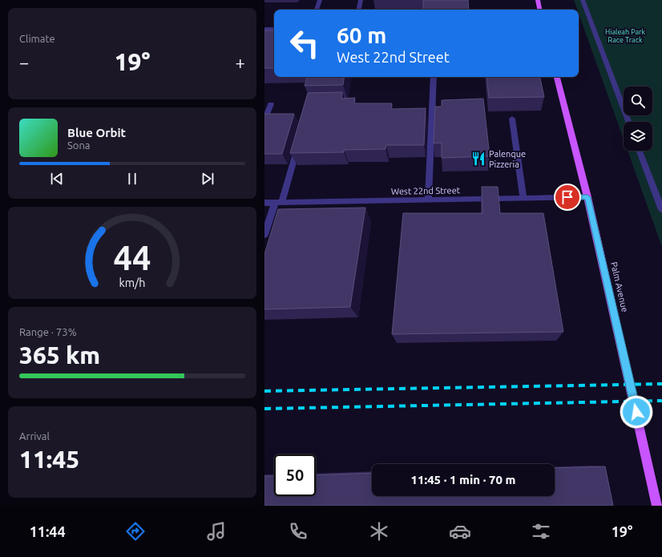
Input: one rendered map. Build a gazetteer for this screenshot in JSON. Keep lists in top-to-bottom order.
{
  "streets": {
    "main road": ["Palm Avenue"],
    "street": ["West 22nd Street"]
  },
  "crossings": [
    ["West 22nd Street", "Palm Avenue"]
  ],
  "parks": ["Hialeah Park Race Track"],
  "places": {
    "restaurant": ["Palenque Pizzeria"]
  },
  "page": {
    "tile": [
      "Climate",
      ["Range · 73%", "365 km"],
      ["Arrival", "11:45"]
    ],
    "turn": ["60 m", "West 22nd Street"],
    "heat": ["−", "19°", "+"],
    "song": ["Blue Orbit", "Sona"],
    "limit": "50",
    "trip": "11:45 · 1 min · 70 m",
    "tabs": ["11:44", "19°"],
    "gauge": ["44", "km/h"]
  }
}
